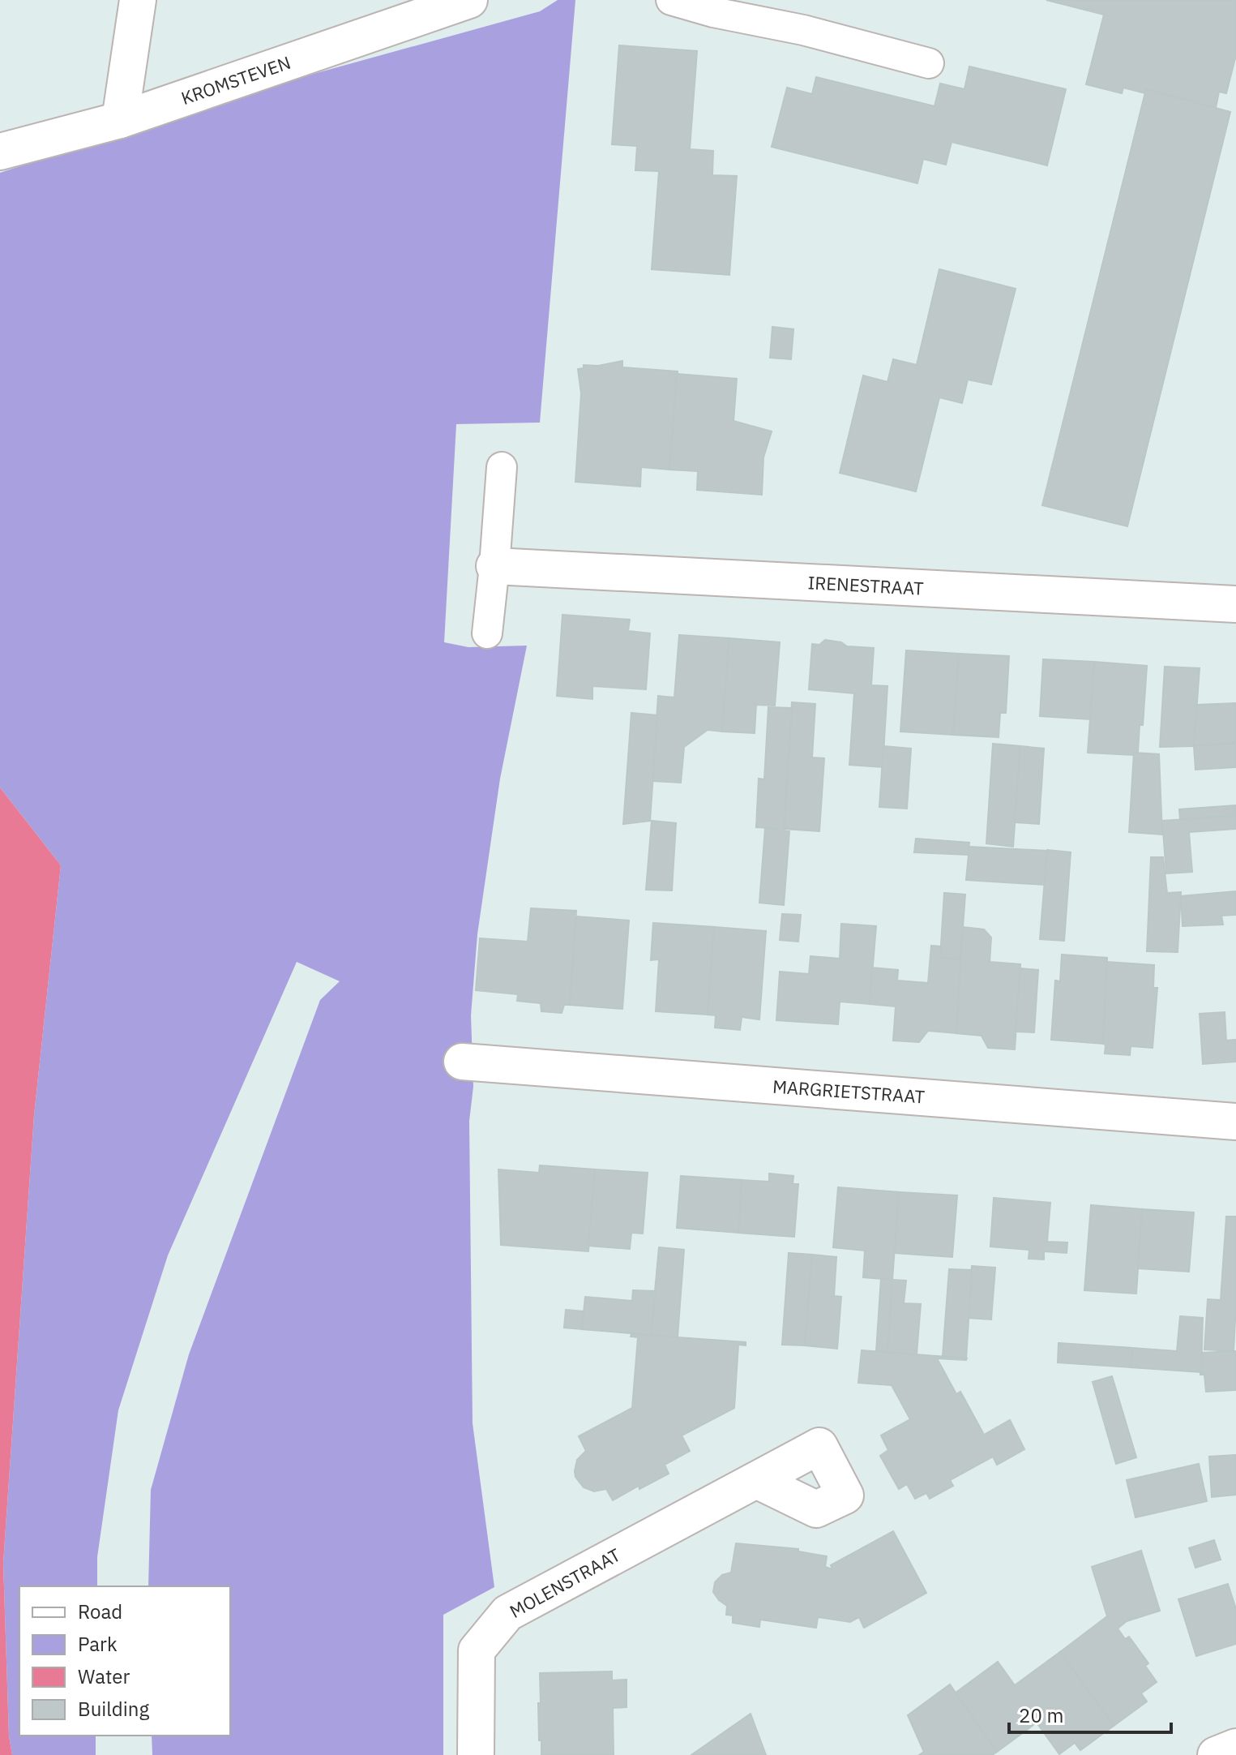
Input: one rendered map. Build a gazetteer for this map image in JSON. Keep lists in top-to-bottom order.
{
  "streets": {
    "street": [
      "KROMSTEVEN",
      "IRENESTRAAT",
      "MARGRIETSTRAAT",
      "MOLENSTRAAT"
    ]
  },
  "legend": [
    "Road",
    "Park",
    "Water",
    "Building"
  ],
  "scale_bar": "20 m"
}
